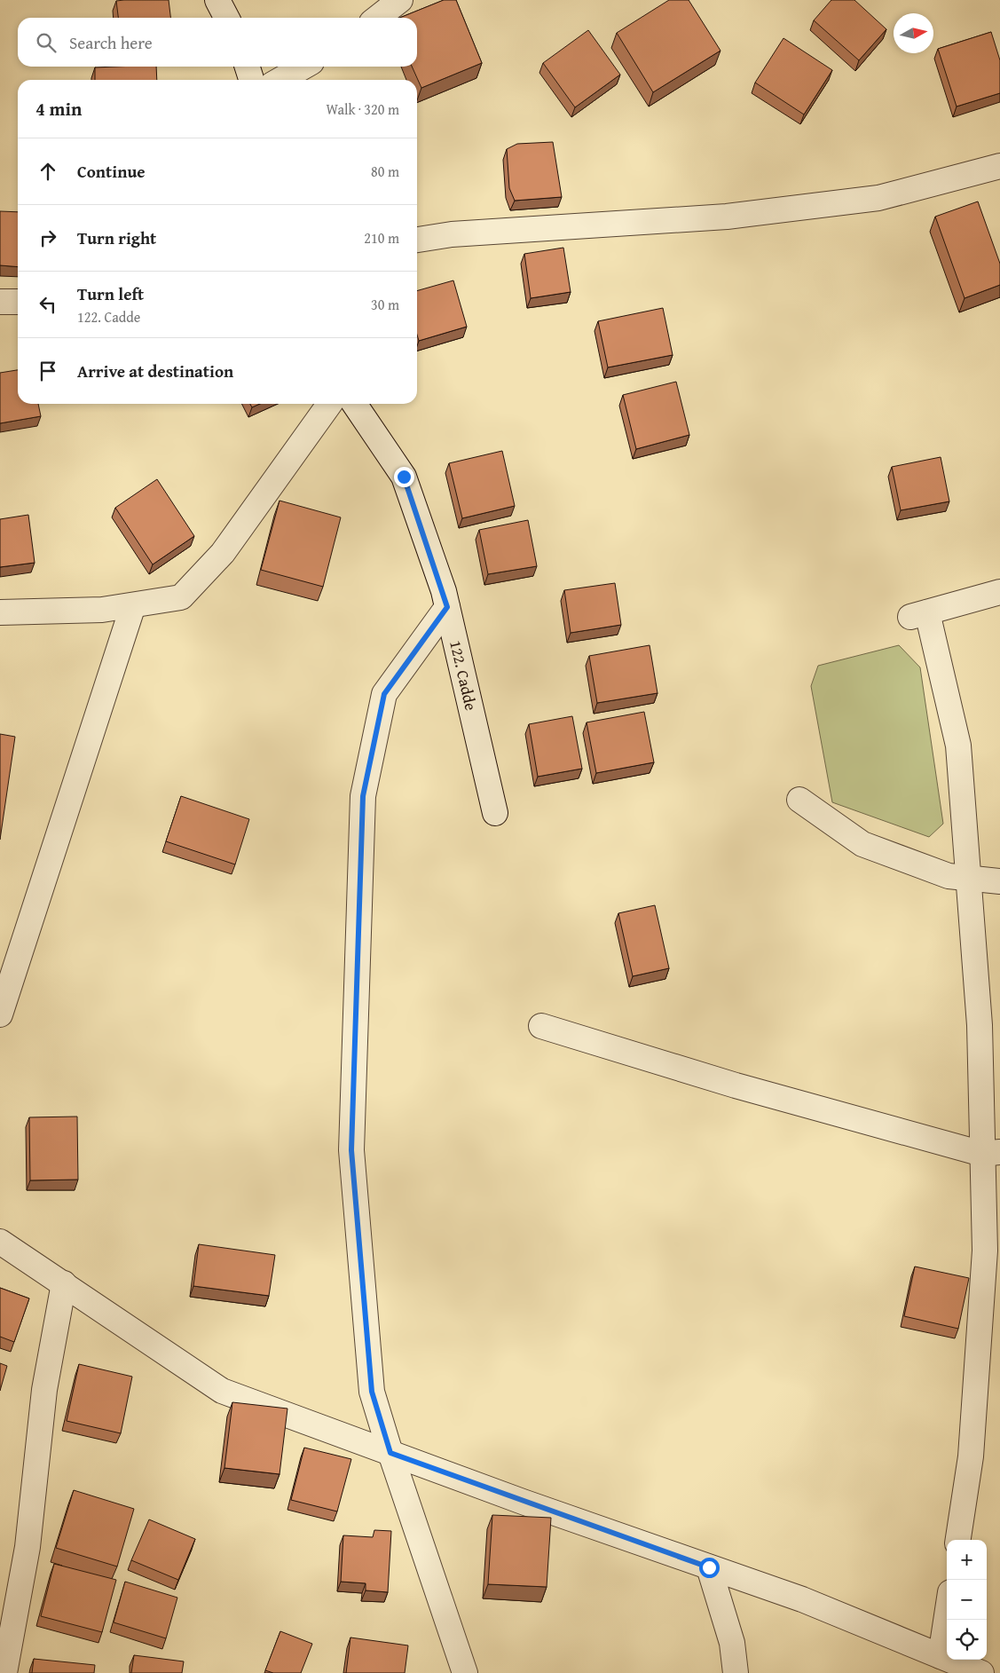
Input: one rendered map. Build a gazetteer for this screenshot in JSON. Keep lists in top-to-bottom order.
{
  "streets": {
    "street": ["122. Cadde"]
  },
  "north": "right",
  "page": {
    "search": "Search here",
    "heading": ["4 min", "Walk · 320 m"],
    "list": [
      ["Continue", "80 m"],
      ["Turn right", "210 m"],
      ["Turn left", "122. Cadde", "30 m"],
      "Arrive at destination"
    ],
    "map_buttons": ["+", "−"]
  }
}
